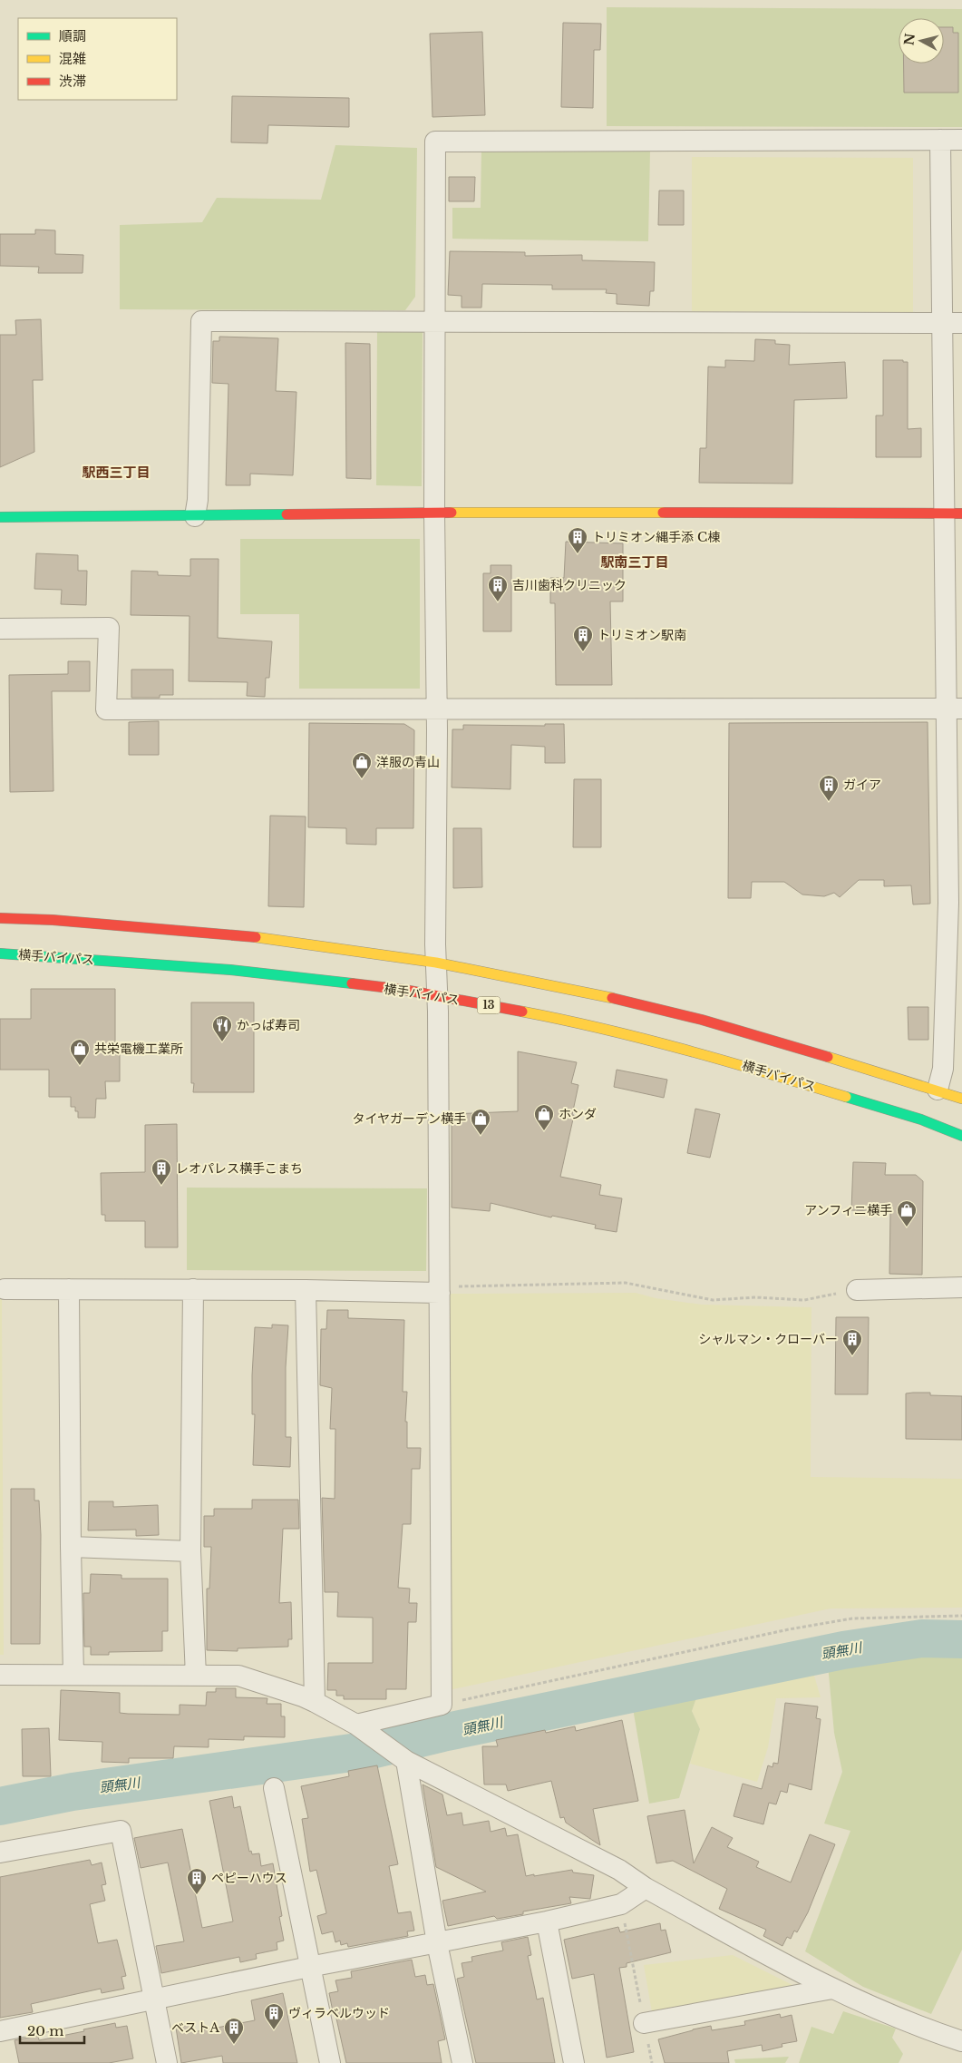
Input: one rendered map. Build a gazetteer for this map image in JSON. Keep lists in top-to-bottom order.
{
  "streets": {
    "main road": ["横手バイパス", "13"]
  },
  "districts": ["駅西三丁目", "駅南三丁目"],
  "water": ["頭無川"],
  "places": {
    "building": [
      "トリミオン縄手添 C棟",
      "吉川歯科クリニック",
      "トリミオン駅南",
      "ガイア",
      "レオパレス横手こまち",
      "シャルマン・クローバー",
      "ペピーハウス",
      "ヴィラベルウッド",
      "ベストA"
    ],
    "shop": [
      "洋服の青山",
      "共栄電機工業所",
      "ホンダ",
      "タイヤガーデン横手",
      "アンフィニ横手"
    ],
    "restaurant": ["かっぱ寿司"]
  },
  "legend": ["順調", "混雑", "渋滞"],
  "scale_bar": "20 m",
  "north": "left"
}
